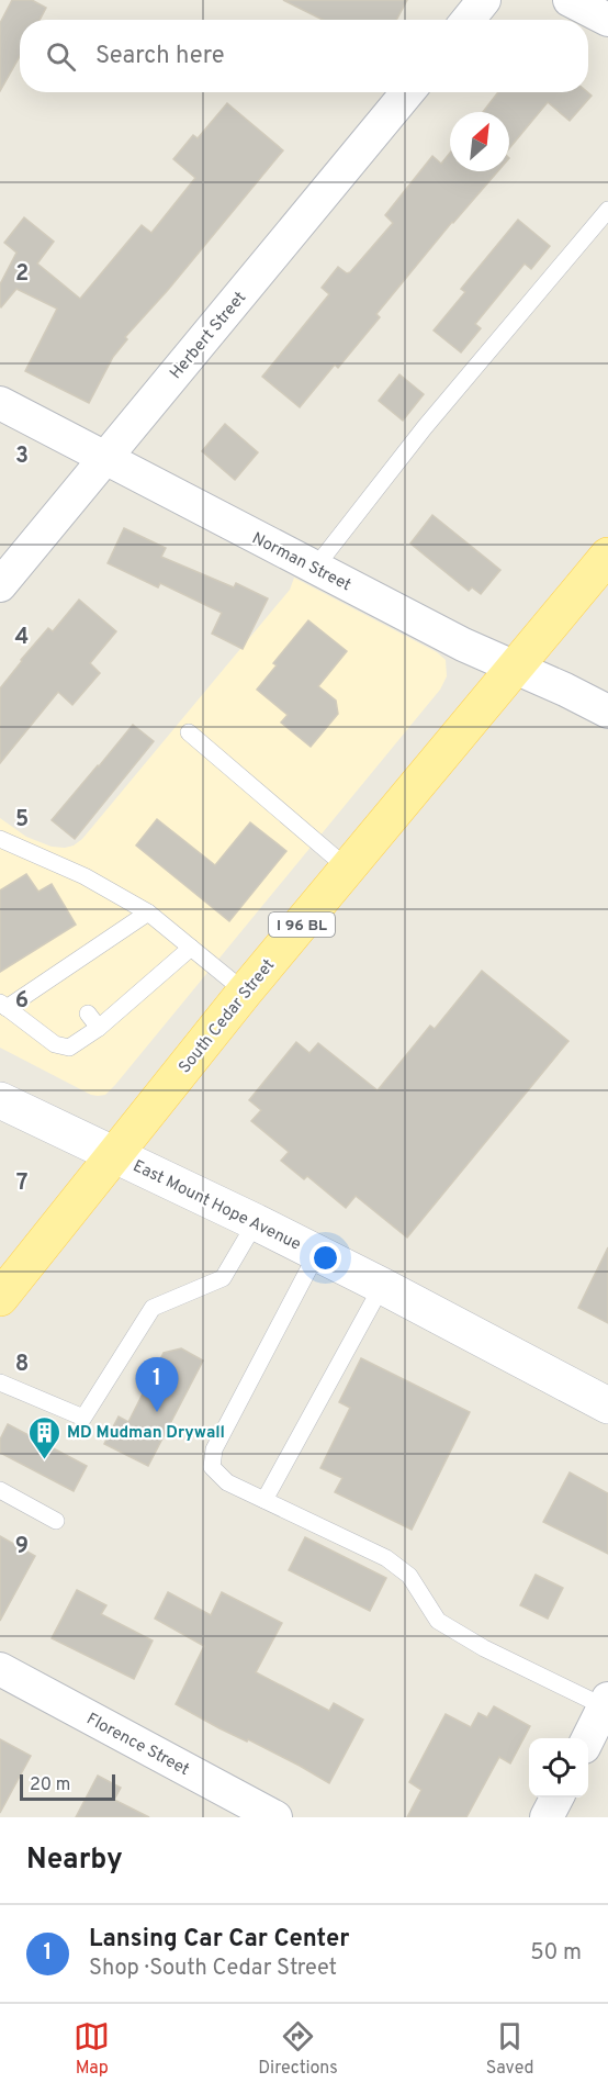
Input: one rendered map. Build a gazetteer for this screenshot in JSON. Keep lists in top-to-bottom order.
{
  "streets": {
    "main road": ["I 96 BL", "South Cedar Street"],
    "street": [
      "Herbert Street",
      "Norman Street",
      "East Mount Hope Avenue",
      "Florence Street"
    ]
  },
  "crossings": [
    ["Herbert Street", "Norman Street"],
    ["Norman Street", "South Cedar Street"],
    ["South Cedar Street", "East Mount Hope Avenue"]
  ],
  "places": {
    "building": ["MD Mudman Drywall"]
  },
  "scale_bar": "20 m",
  "north": "top right",
  "page": {
    "search": "Search here",
    "pins": "1",
    "scale": "20 m",
    "heading": "Nearby",
    "list": [
      {
        "mark": "1",
        "name": "Lansing Car Car Center",
        "note": "Shop · South Cedar Street",
        "value": "50 m"
      }
    ],
    "nav": ["Map", "Directions", "Saved"]
  },
  "grid": {
    "rows": [
      "2",
      "3",
      "4",
      "5",
      "6",
      "7",
      "8",
      "9"
    ]
  }
}
